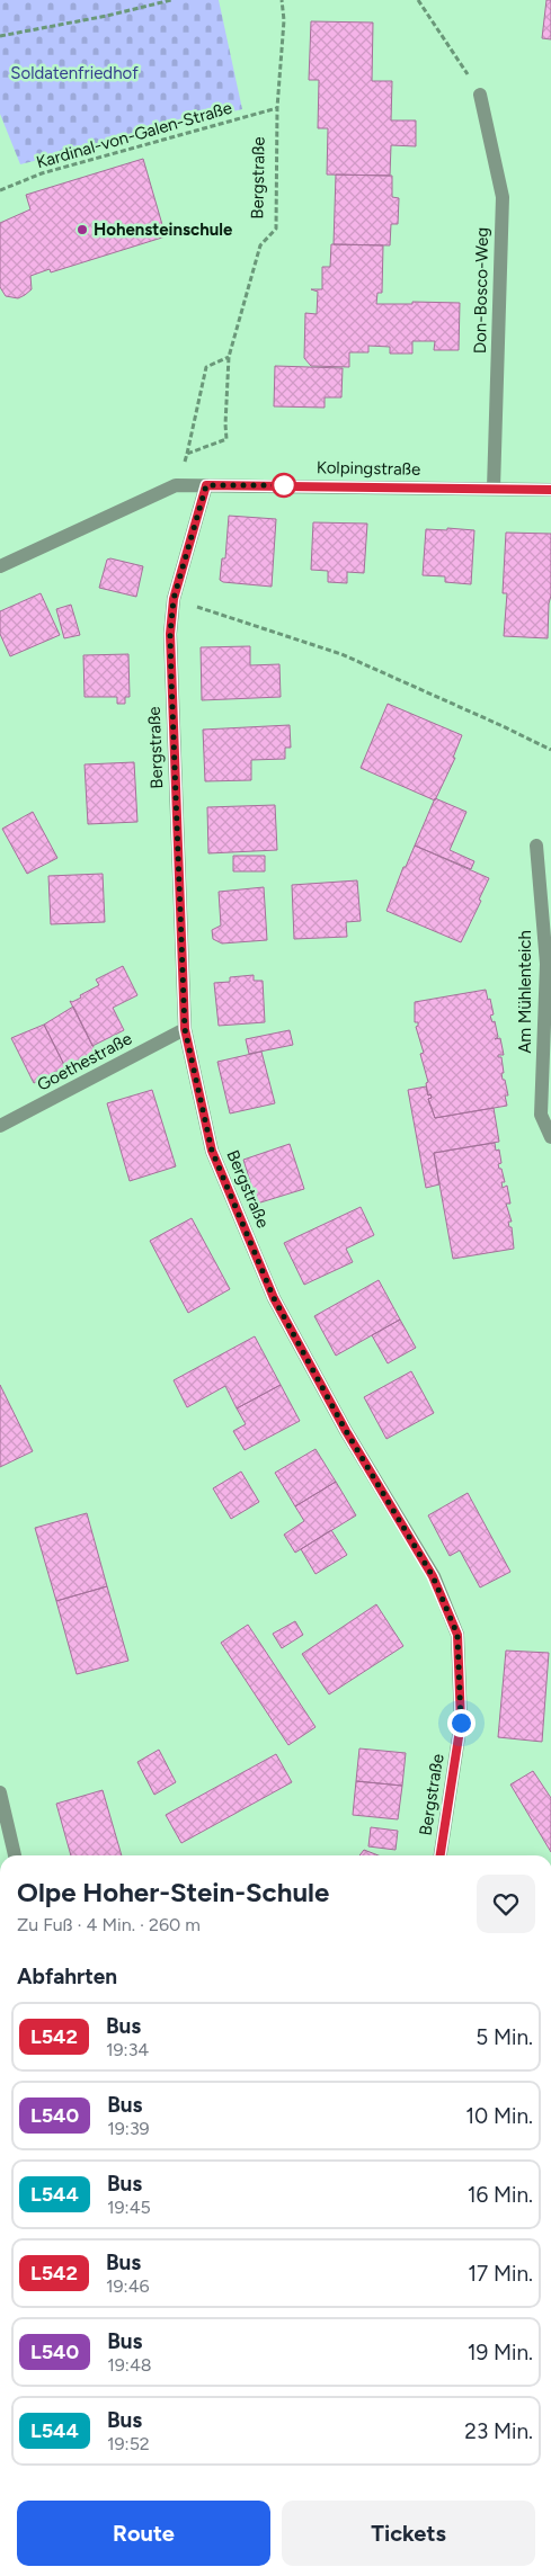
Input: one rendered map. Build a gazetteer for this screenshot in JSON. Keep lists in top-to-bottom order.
{
  "streets": {
    "street": [
      "Bergstraße",
      "Don-Bosco-Weg",
      "Kolpingstraße",
      "Am Mühlenteich",
      "Goethestraße"
    ],
    "path": ["Kardinal-von-Galen-Straße"]
  },
  "crossings": [
    ["Kardinal-von-Galen-Straße", "Bergstraße"],
    ["Bergstraße", "Kolpingstraße"],
    ["Bergstraße", "Goethestraße"],
    ["Don-Bosco-Weg", "Kolpingstraße"]
  ],
  "parks": ["Soldatenfriedhof"],
  "places": ["Hohensteinschule"],
  "lines": ["bus line L542"],
  "page": {
    "heading": [
      ["Olpe Hoher-Stein-Schule", "Zu Fuß · 4 Min. · 260 m"],
      "Abfahrten"
    ],
    "list": [
      {
        "mark": "L542",
        "name": "Bus",
        "note": "19:34",
        "value": "5 Min."
      },
      {
        "mark": "L540",
        "name": "Bus",
        "note": "19:39",
        "value": "10 Min."
      },
      {
        "mark": "L544",
        "name": "Bus",
        "note": "19:45",
        "value": "16 Min."
      },
      {
        "mark": "L542",
        "name": "Bus",
        "note": "19:46",
        "value": "17 Min."
      },
      {
        "mark": "L540",
        "name": "Bus",
        "note": "19:48",
        "value": "19 Min."
      },
      {
        "mark": "L544",
        "name": "Bus",
        "note": "19:52",
        "value": "23 Min."
      }
    ],
    "buttons": ["Route", "Tickets"]
  }
}
